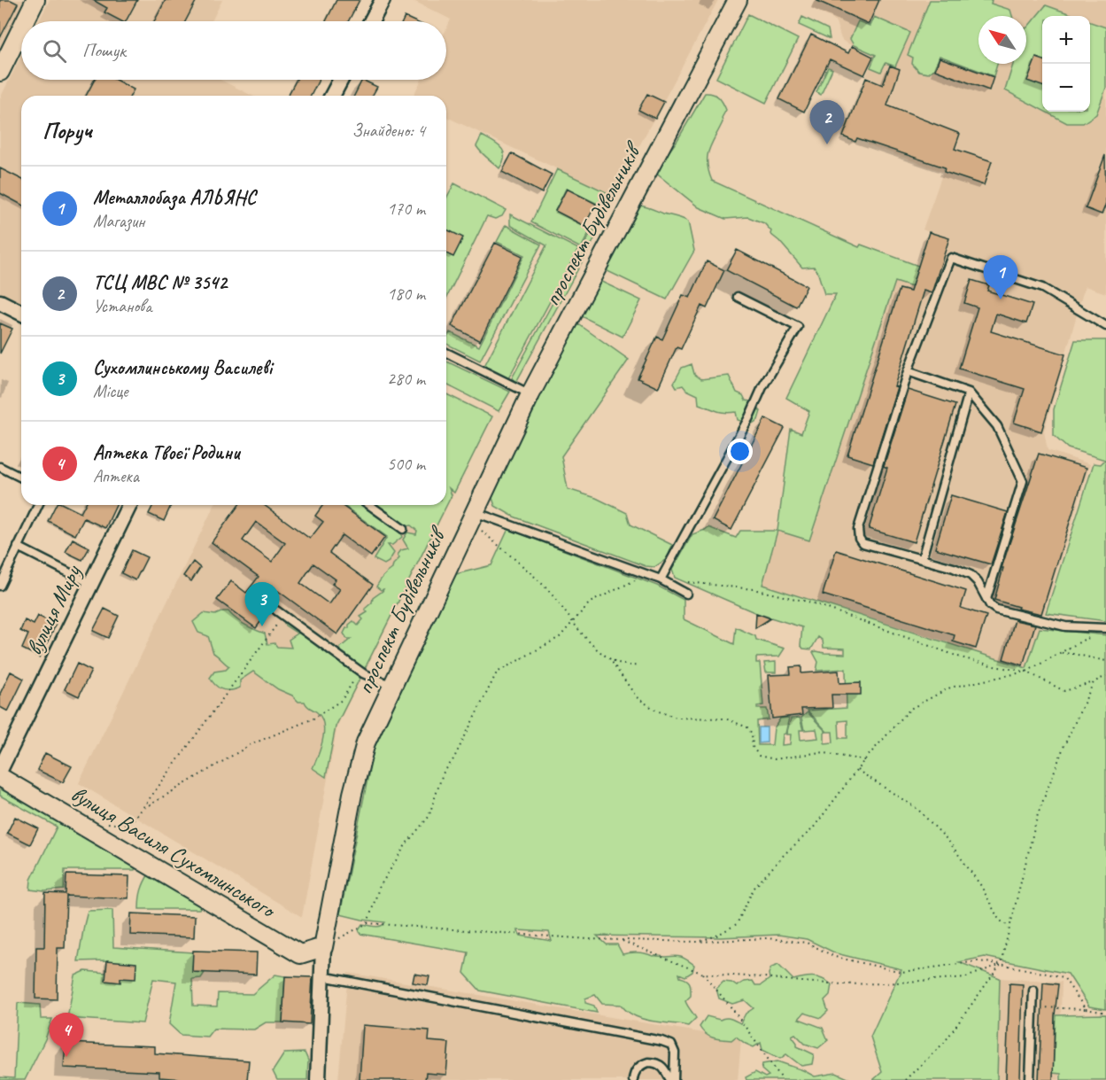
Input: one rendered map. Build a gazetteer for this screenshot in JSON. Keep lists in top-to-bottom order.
{
  "streets": {
    "street": ["проспект Будівельників", "вулиця Миру", "вулиця Василя Сухомлинського"]
  },
  "crossings": [
    ["проспект Будівельників", "вулиця Василя Сухомлинського"]
  ],
  "north": "top left",
  "page": {
    "map_buttons": ["+", "−"],
    "search": "Пошук",
    "heading": ["Поруч", "Знайдено: 4"],
    "pins": [
      "2",
      "1",
      "3",
      "4"
    ],
    "list": [
      {
        "mark": "1",
        "name": "Металлобаза АЛЬЯНС",
        "note": "Магазин",
        "value": "170 m"
      },
      {
        "mark": "2",
        "name": "ТСЦ МВС № 3542",
        "note": "Установа",
        "value": "180 m"
      },
      {
        "mark": "3",
        "name": "Сухомлинському Василеві",
        "note": "Місце",
        "value": "280 m"
      },
      {
        "mark": "4",
        "name": "Аптека Твоєї Родини",
        "note": "Аптека",
        "value": "500 m"
      }
    ]
  }
}
